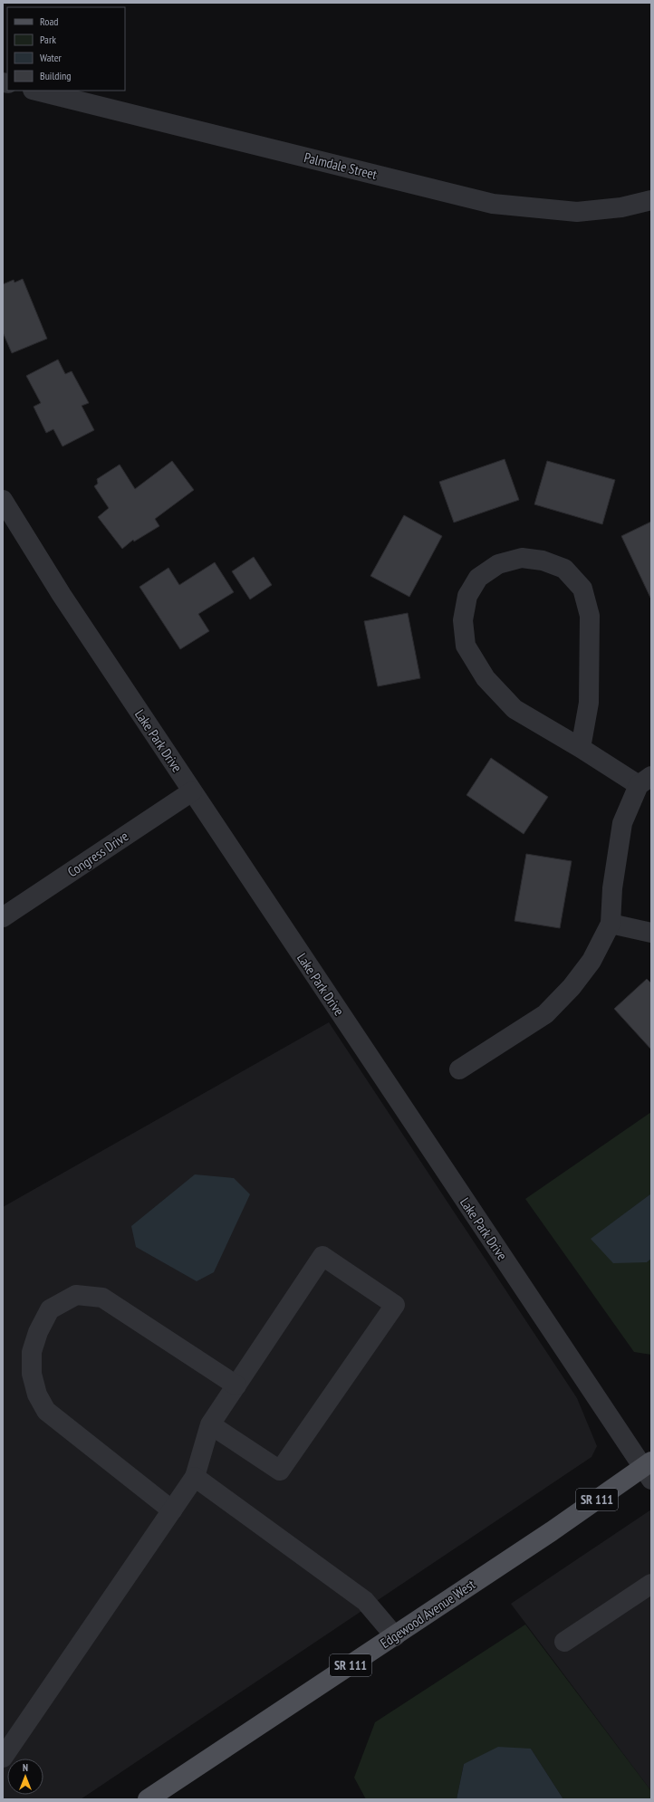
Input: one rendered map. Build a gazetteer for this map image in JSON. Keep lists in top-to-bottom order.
{
  "streets": {
    "main road": ["SR 111", "Edgewood Avenue West"],
    "street": ["Palmdale Street", "Lake Park Drive", "Congress Drive"]
  },
  "crossings": [
    ["Lake Park Drive", "Congress Drive"],
    ["Lake Park Drive", "Edgewood Avenue West"]
  ],
  "legend": [
    "Road",
    "Park",
    "Water",
    "Building"
  ],
  "north": "top"
}
